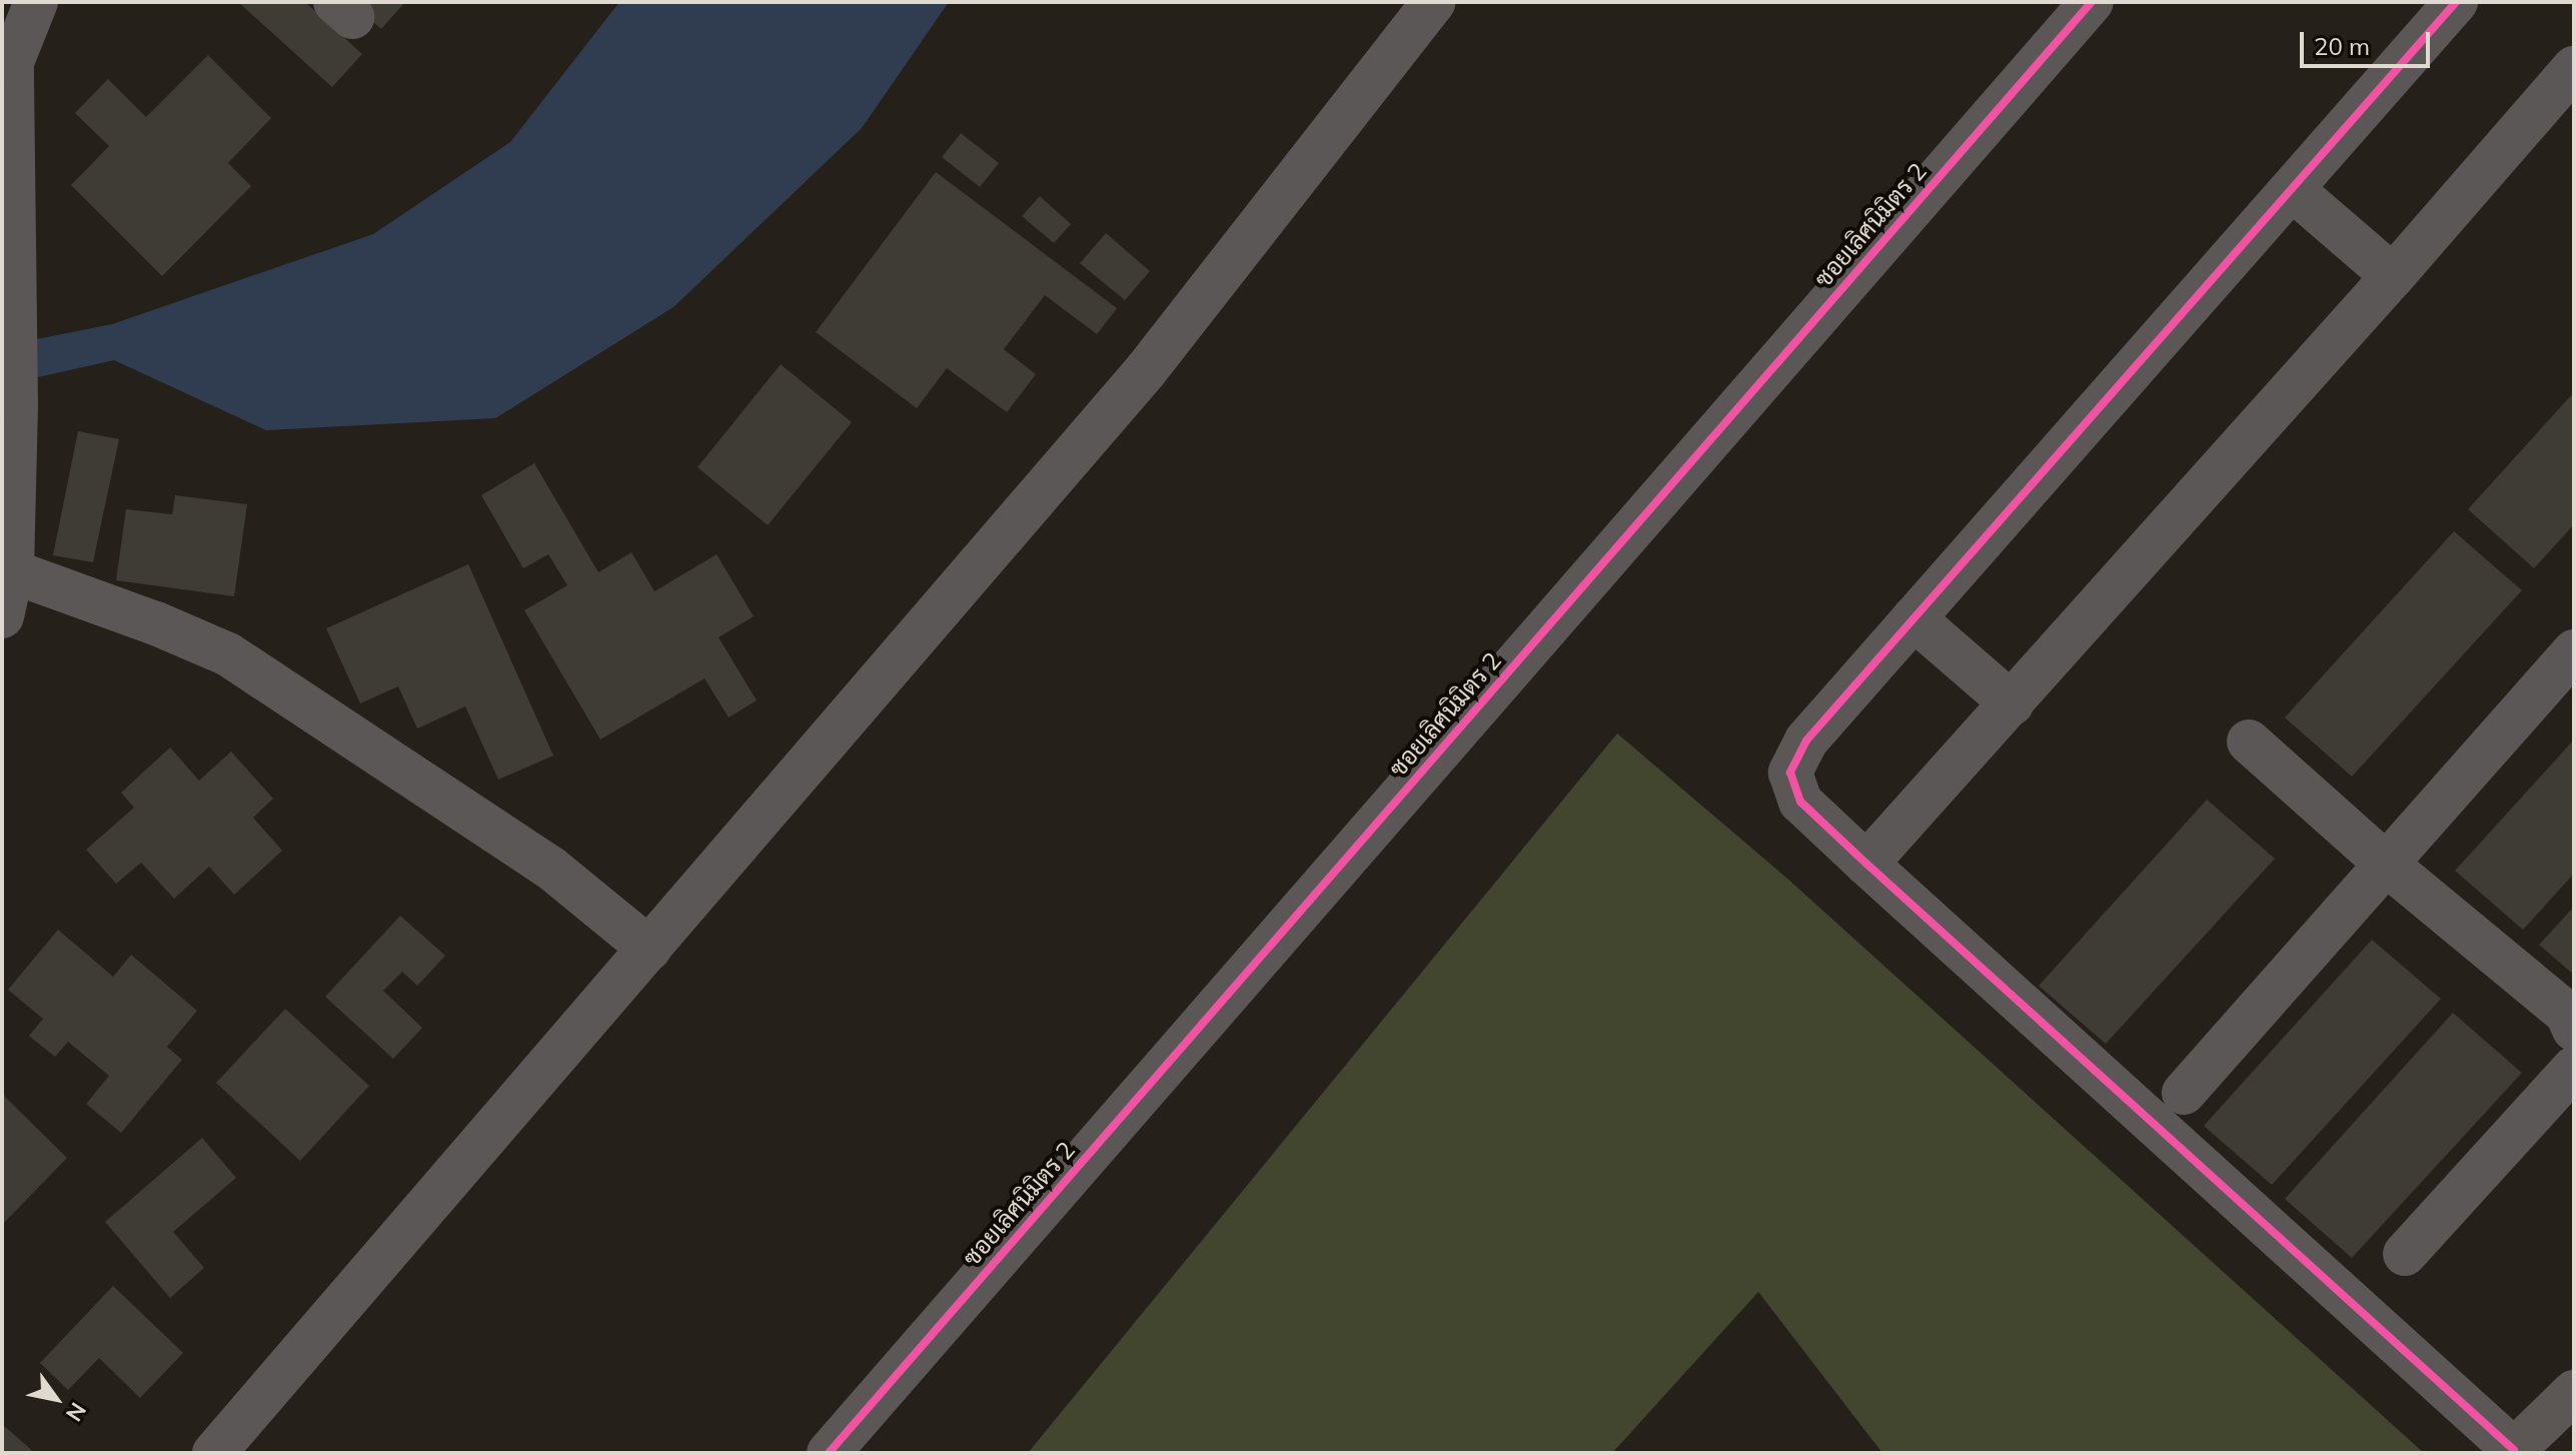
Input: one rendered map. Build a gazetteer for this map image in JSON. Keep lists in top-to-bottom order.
{
  "streets": {
    "street": ["ซอยเลิศนิมิตร 2"]
  },
  "scale_bar": "20 m",
  "north": "bottom right"
}
